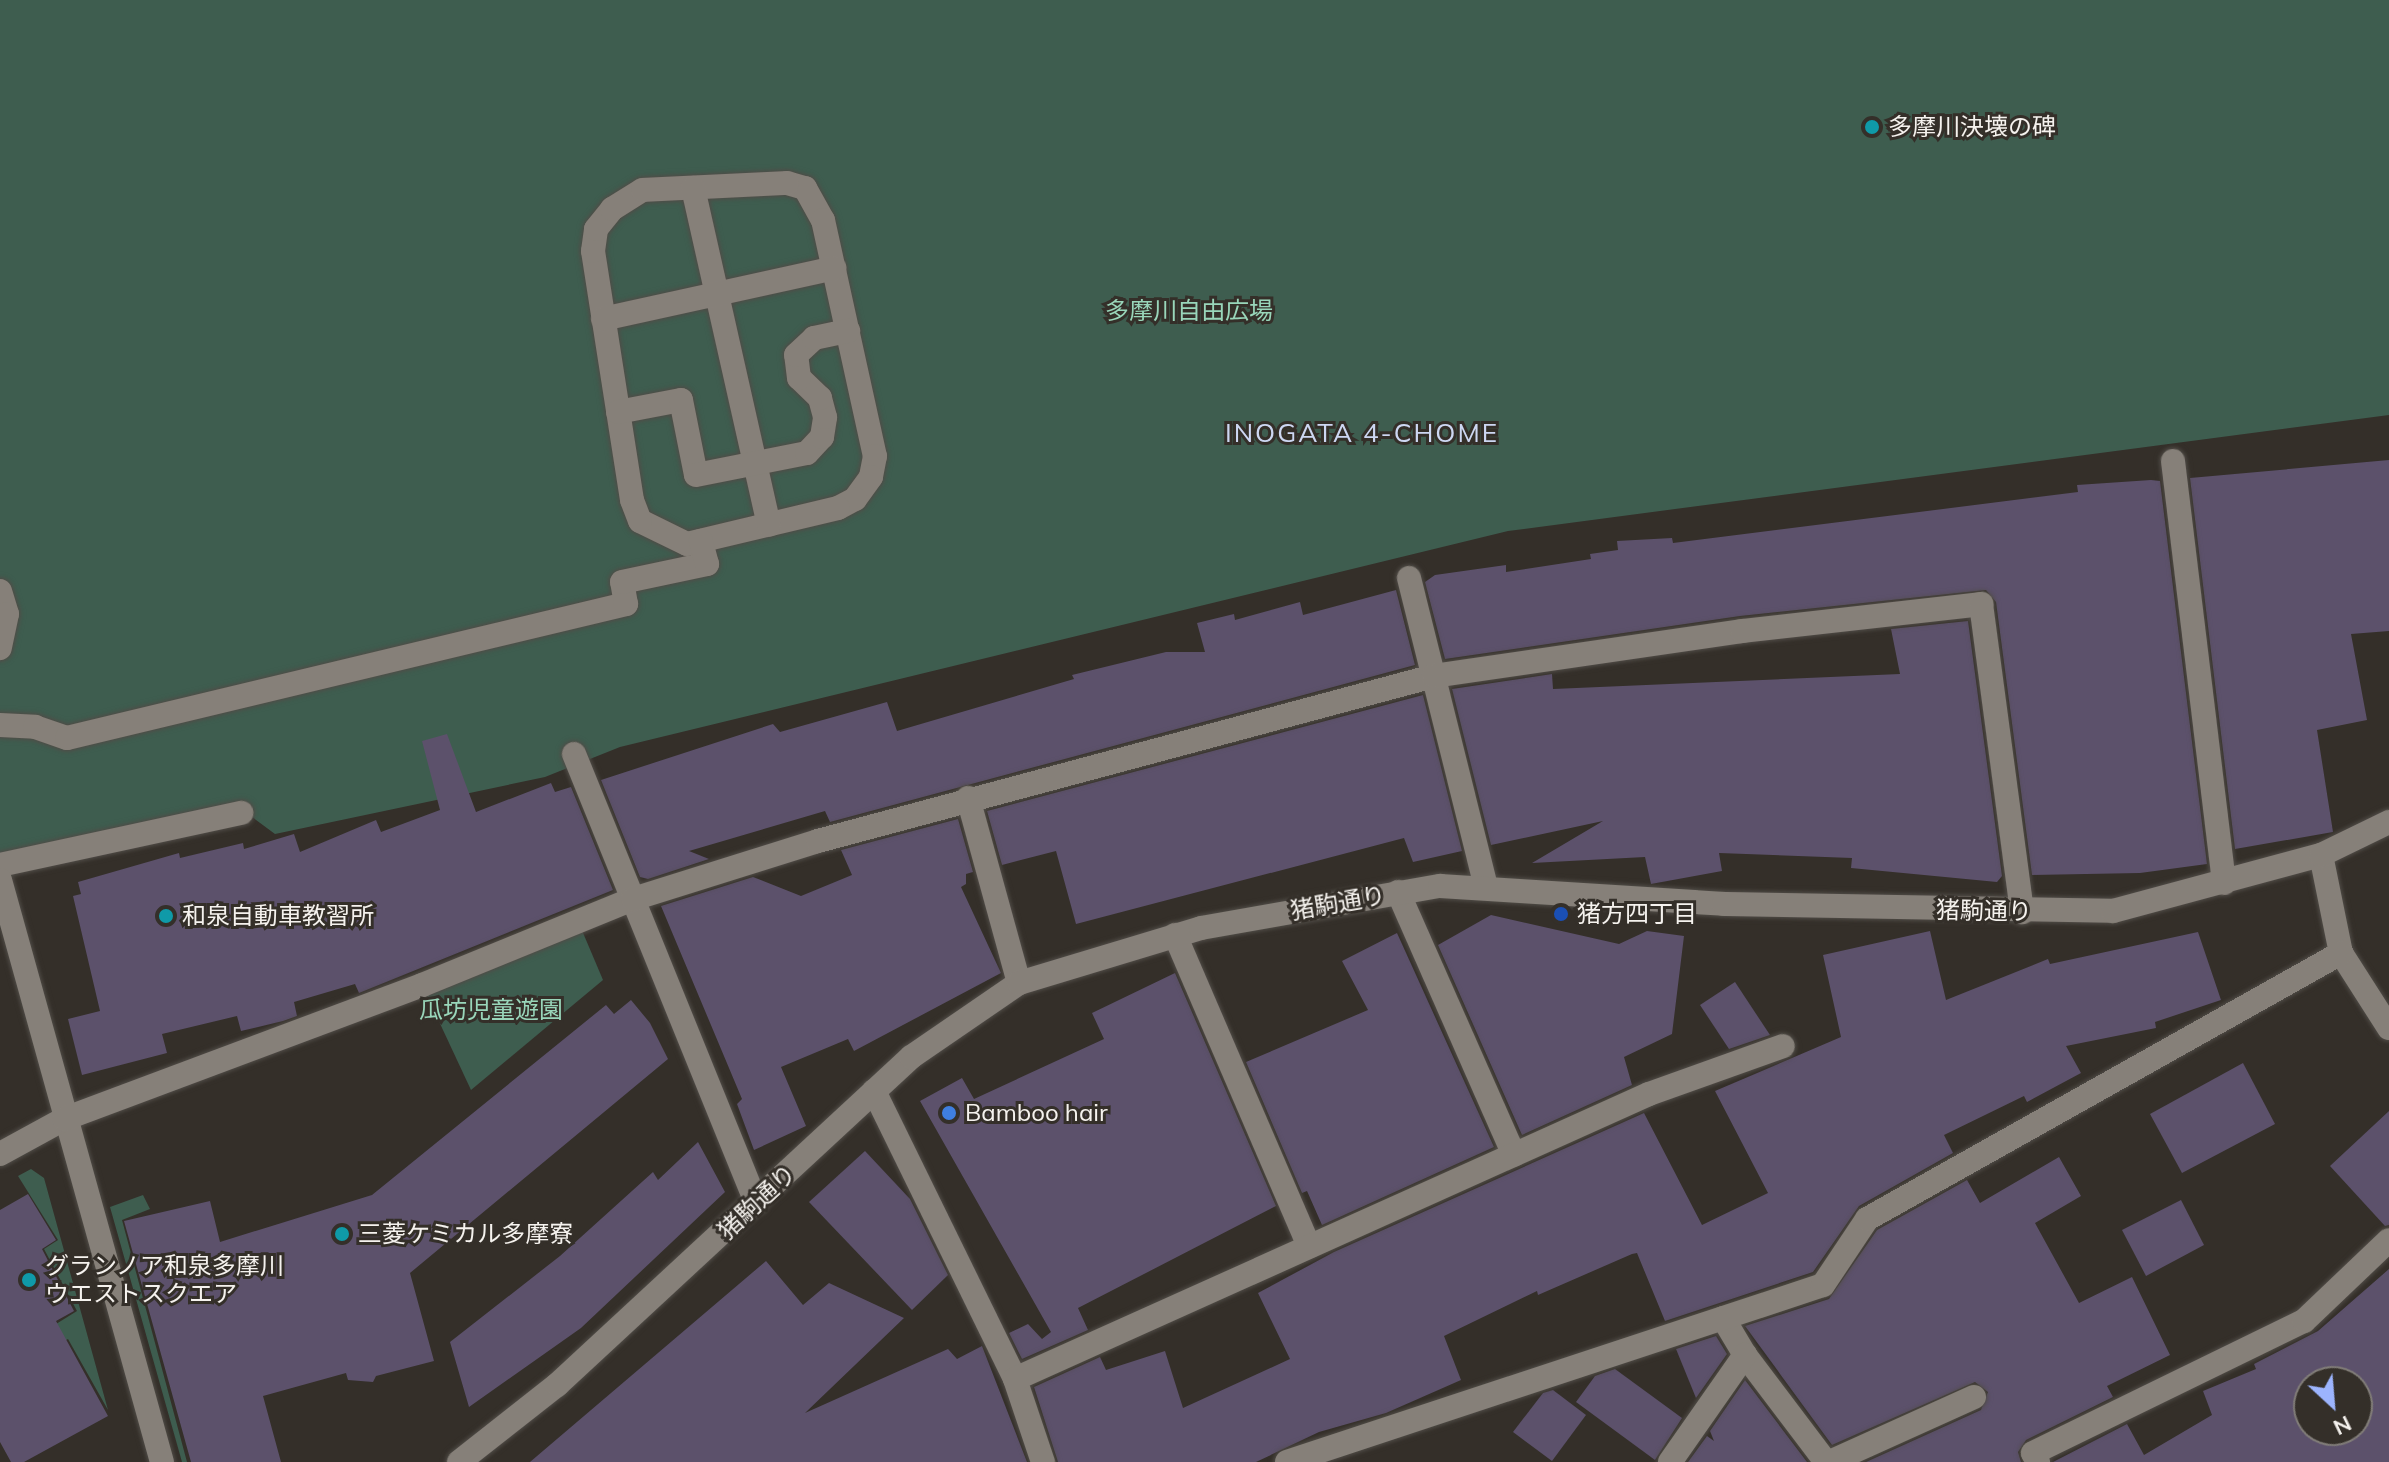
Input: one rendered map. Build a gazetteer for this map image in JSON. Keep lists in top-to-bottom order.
{
  "streets": {
    "street": ["猪駒通り"]
  },
  "districts": ["INOGATA 4-CHOME"],
  "parks": ["多摩川自由広場", "瓜坊児童遊園"],
  "places": [
    "多摩川決壊の碑",
    "猪方四丁目",
    "和泉自動車教習所",
    "Bamboo hair",
    "三菱ケミカル多摩寮",
    "グランノア和泉多摩川 ウエストスクエア"
  ],
  "north": "bottom right"
}
